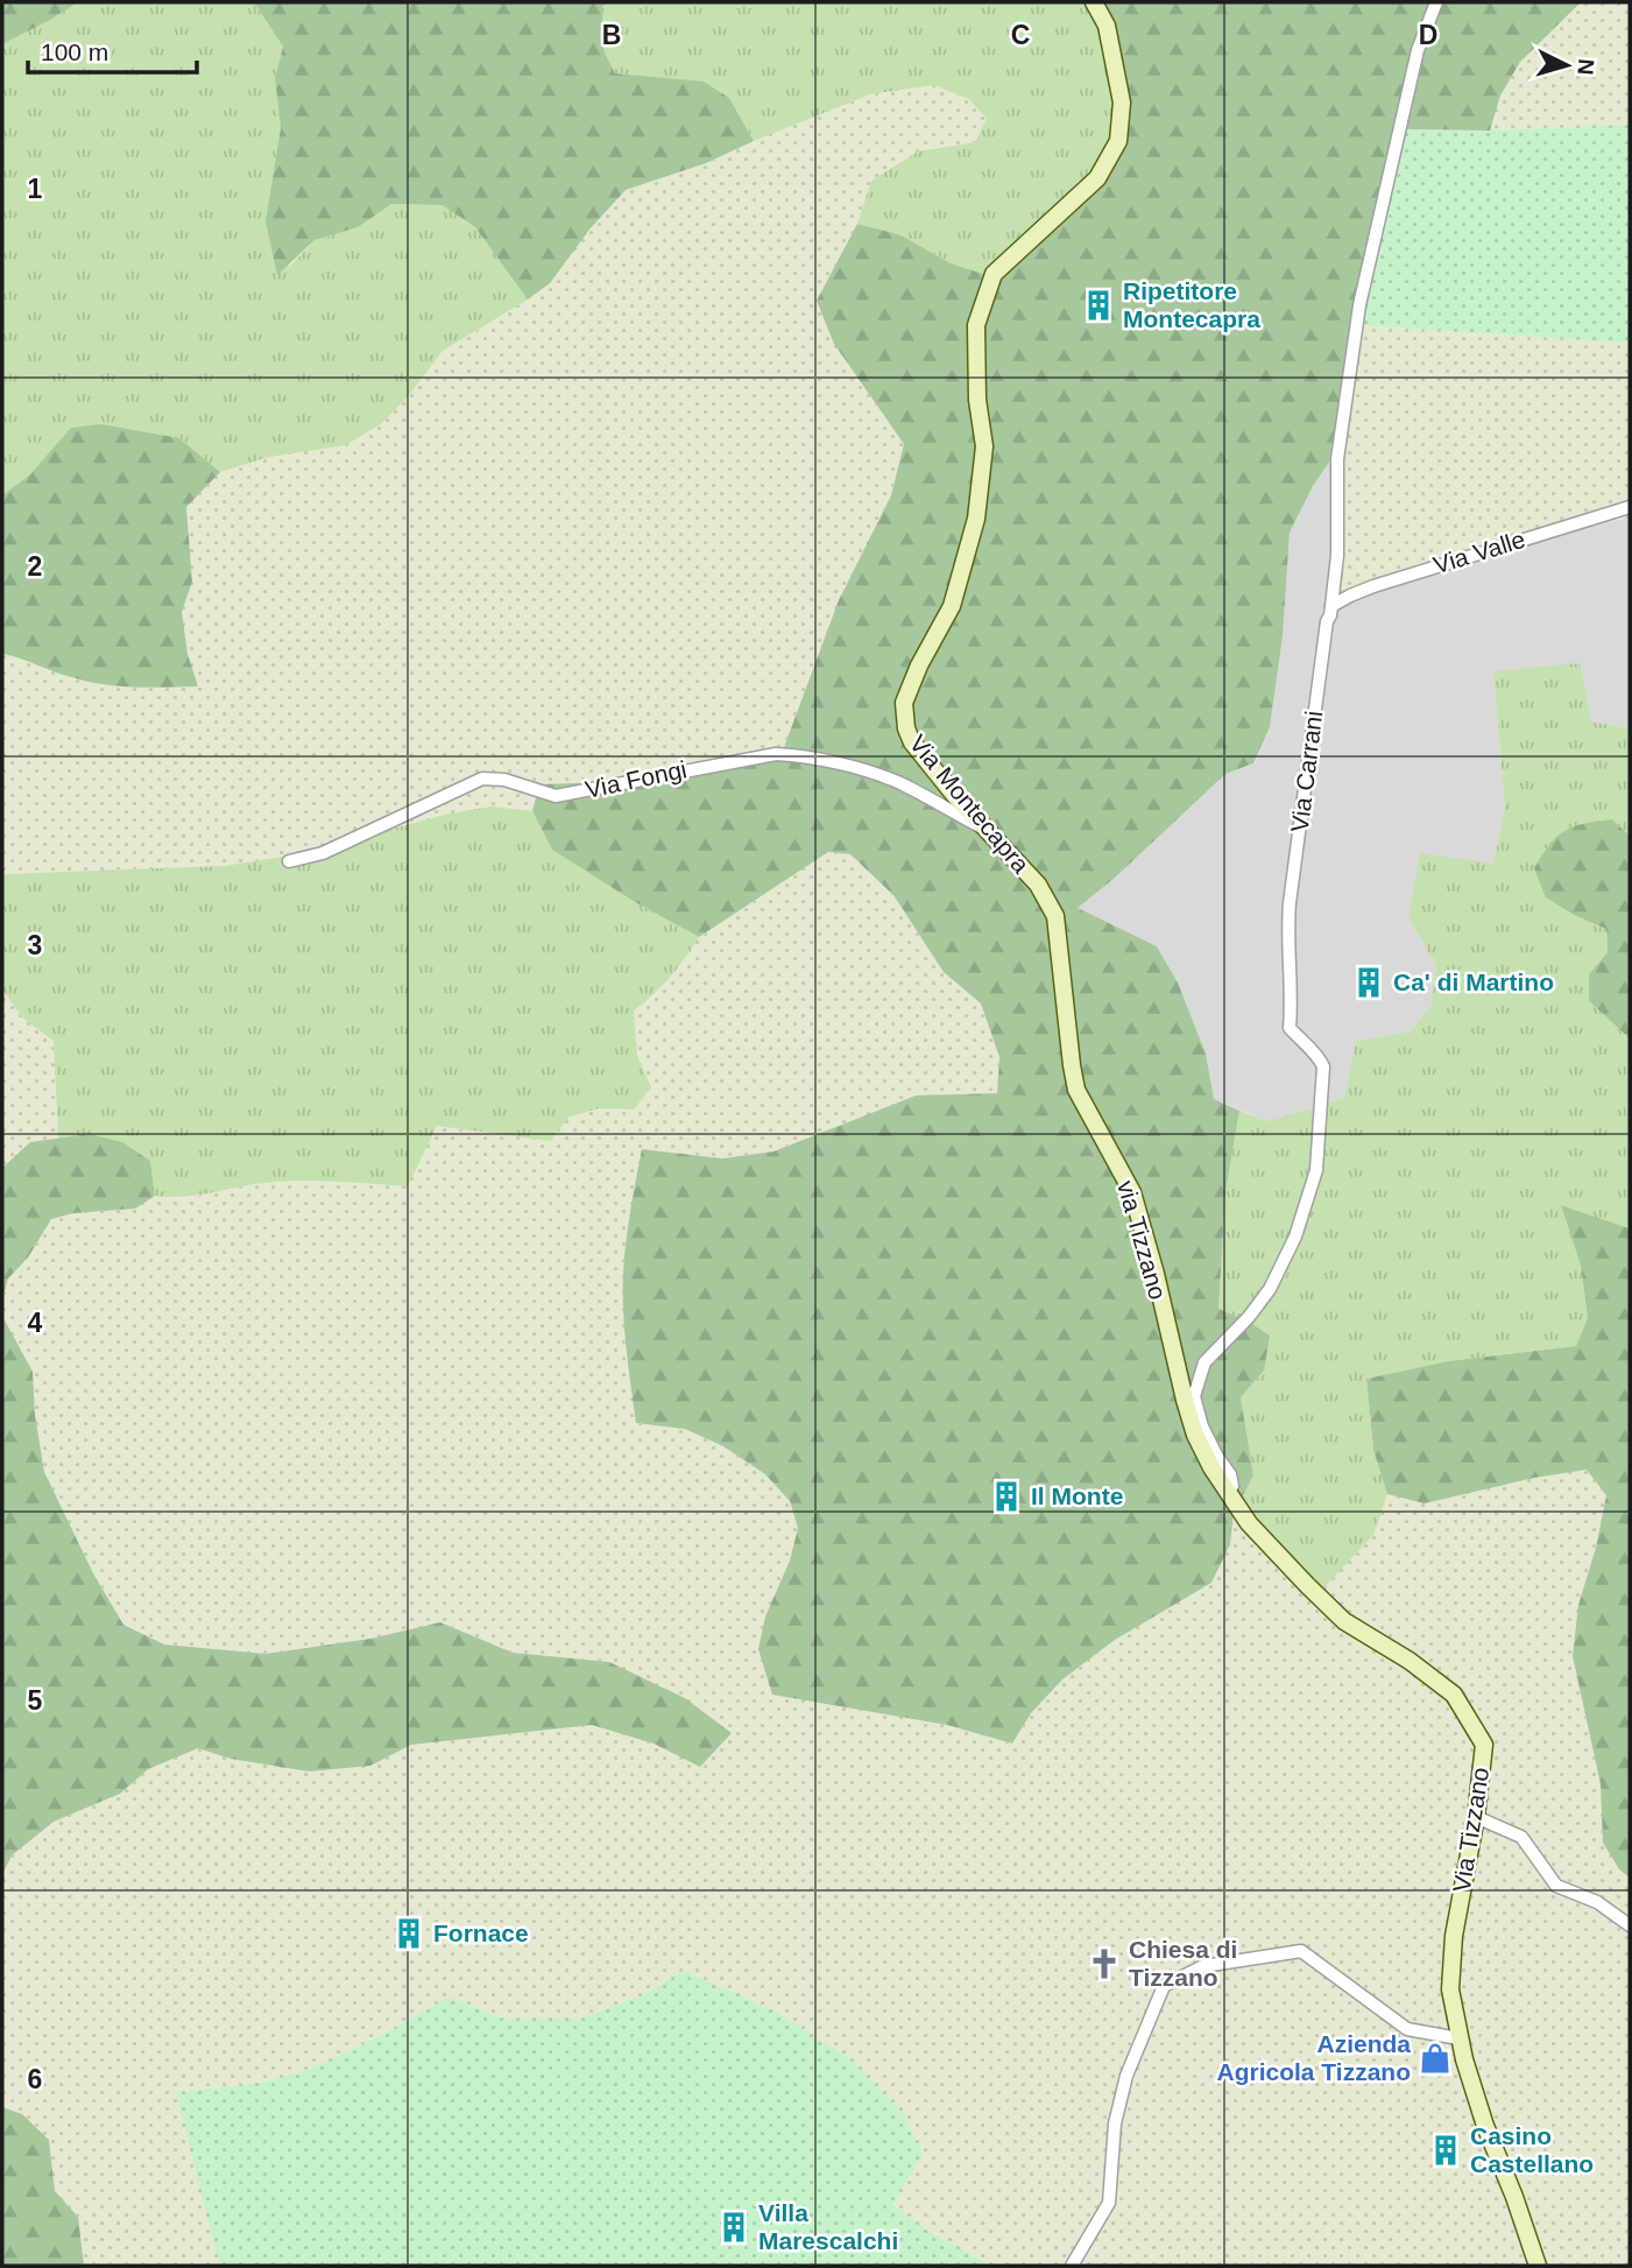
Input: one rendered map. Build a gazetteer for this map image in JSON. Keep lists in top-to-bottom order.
{
  "streets": {
    "street": [
      "Via Valle",
      "Via Carrani",
      "Via Fongi",
      "Via Montecapra",
      "via Tizzano",
      "Via Tizzano"
    ]
  },
  "crossings": [
    ["Via Valle", "Via Carrani"],
    ["Via Carrani", "via Tizzano"],
    ["Via Carrani", "Via Tizzano"],
    ["Via Fongi", "Via Montecapra"],
    ["Via Montecapra", "via Tizzano"],
    ["via Tizzano", "Via Tizzano"]
  ],
  "places": {
    "building": [
      "Ripetitore Montecapra",
      "Ca' di Martino",
      "Il Monte",
      "Fornace",
      "Casino Castellano",
      "Villa Marescalchi"
    ],
    "church": ["Chiesa di Tizzano"],
    "shop": ["Azienda Agricola Tizzano"]
  },
  "scale_bar": "100 m",
  "north": "right",
  "grid": {
    "columns": ["B", "C", "D"],
    "rows": [
      "1",
      "2",
      "3",
      "4",
      "5",
      "6"
    ]
  }
}
